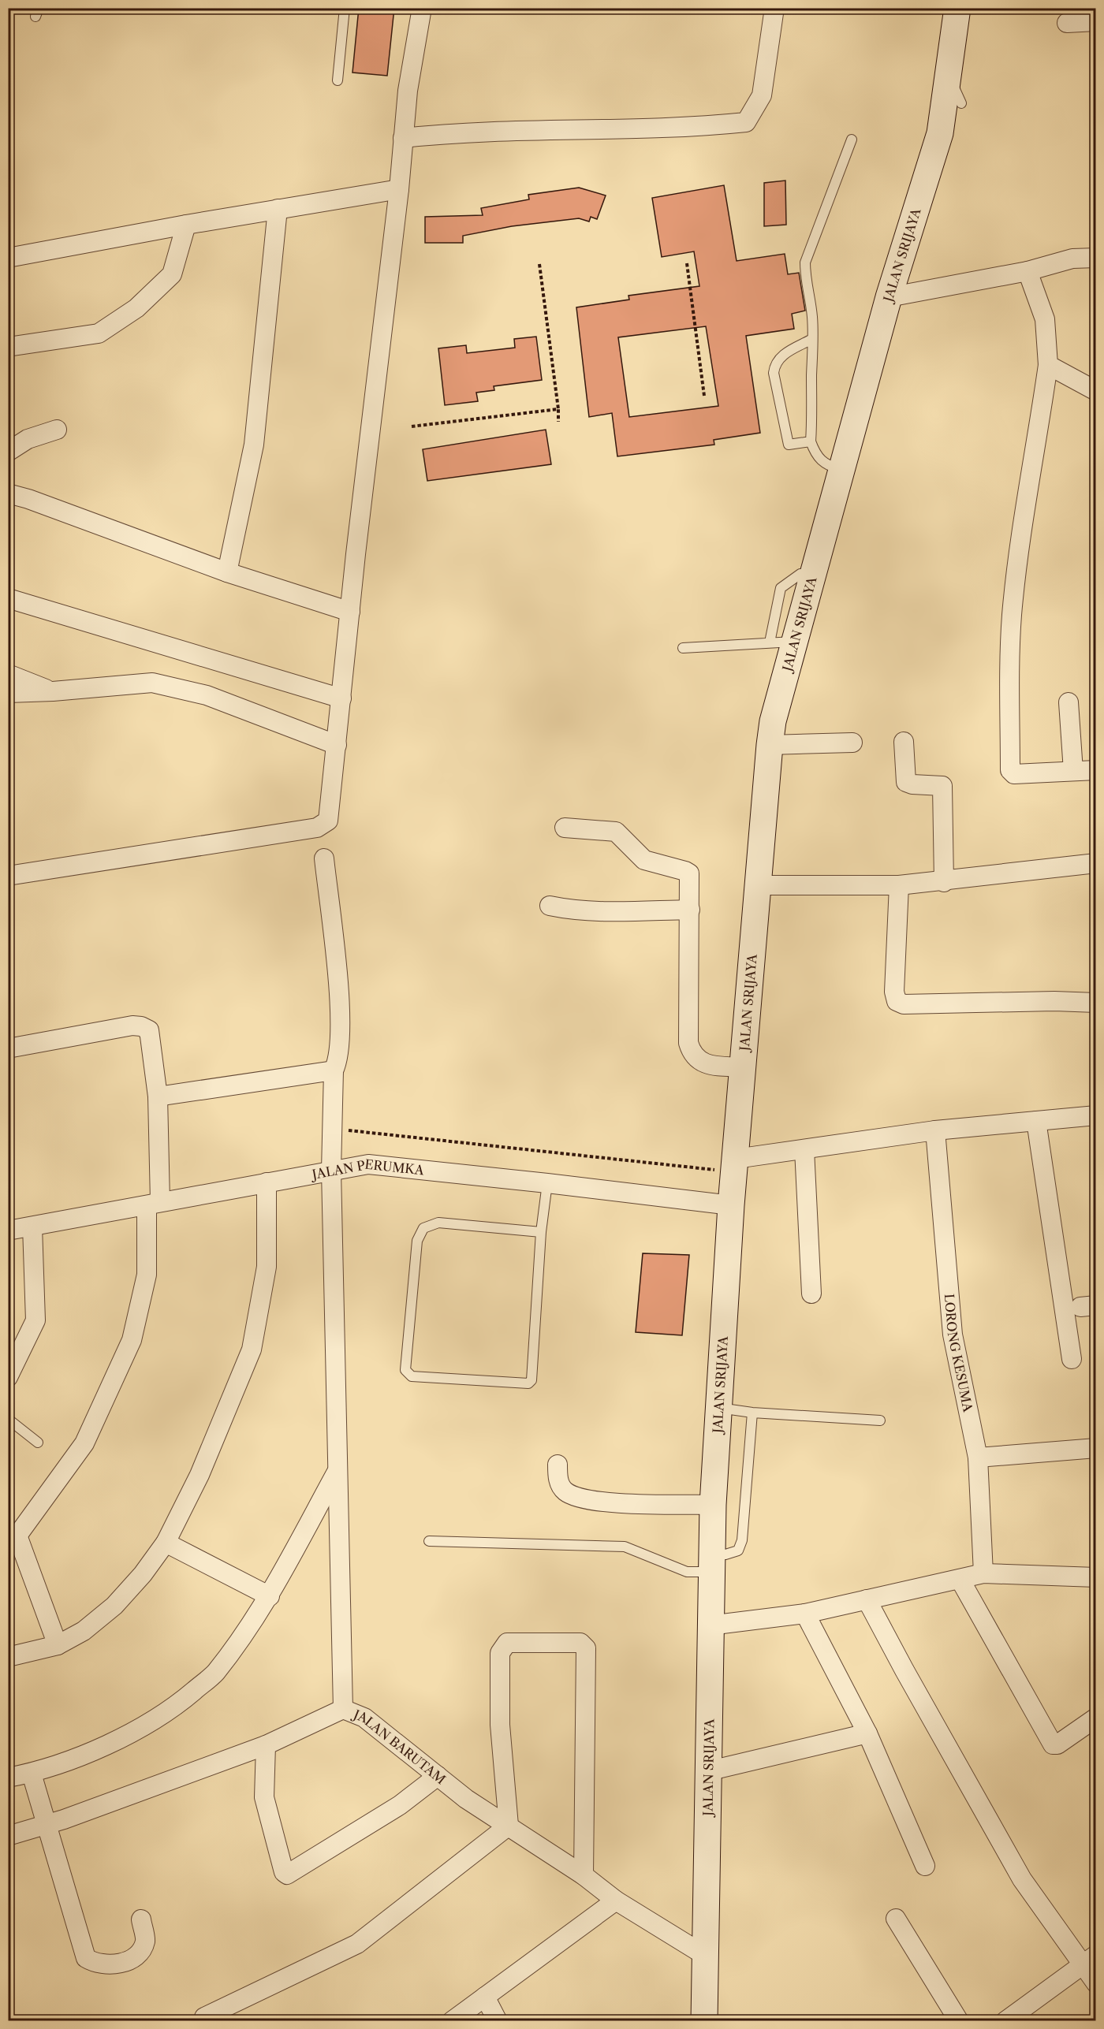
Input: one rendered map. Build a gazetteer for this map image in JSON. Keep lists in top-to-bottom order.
{
  "streets": {
    "street": [
      "JALAN SRIJAYA",
      "JALAN PERUMKA",
      "LORONG KESUMA",
      "JALAN BARUTAM"
    ]
  },
  "crossings": [
    ["JALAN SRIJAYA", "JALAN PERUMKA"],
    ["JALAN SRIJAYA", "JALAN BARUTAM"]
  ]
}
